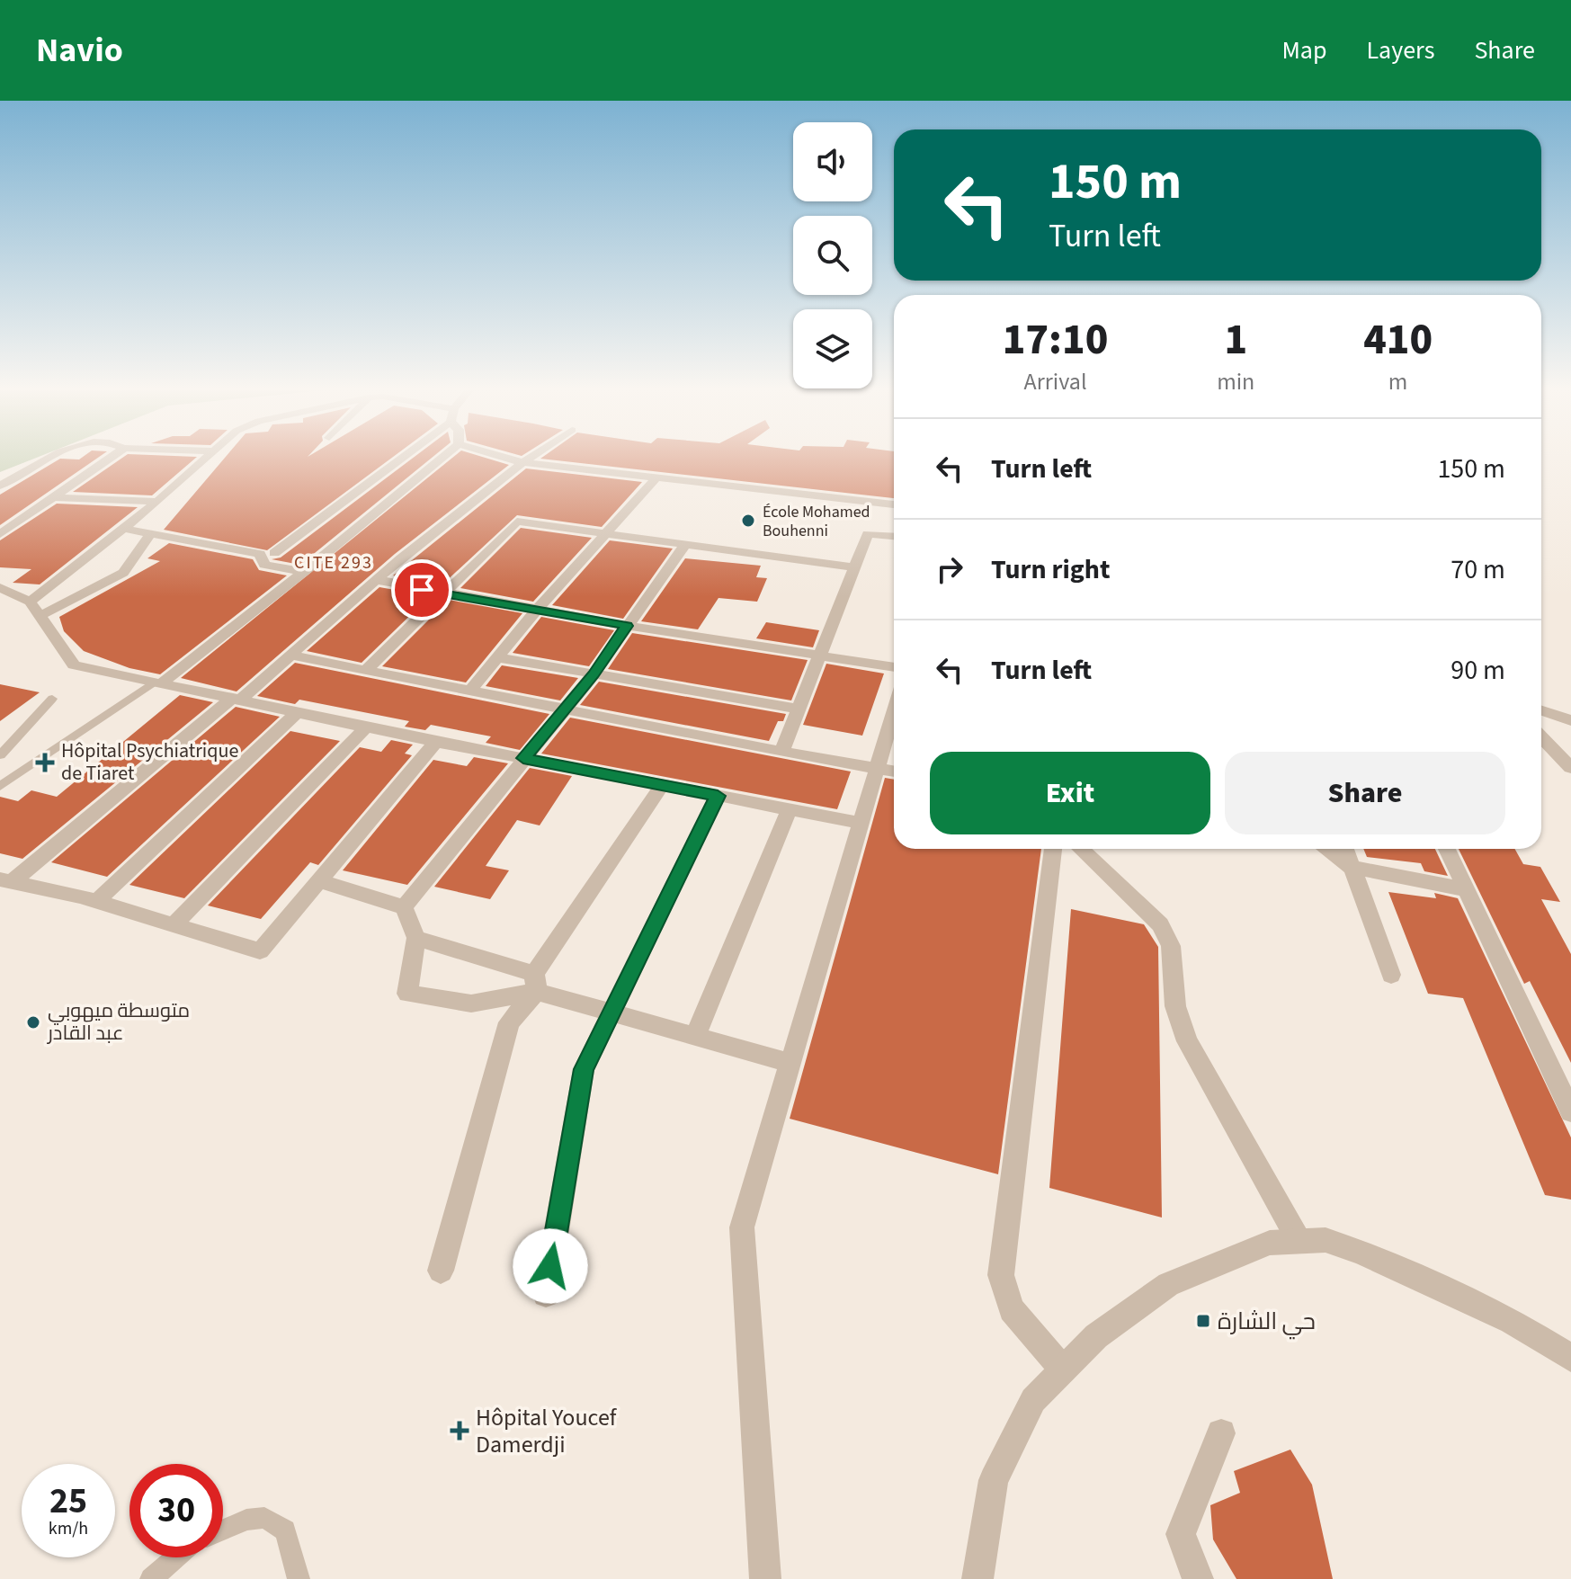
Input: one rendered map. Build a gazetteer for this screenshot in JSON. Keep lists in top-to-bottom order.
{
  "districts": ["CITE 293"],
  "places": {
    "other": ["École Mohamed Bouhenni", "متوسطة ميهوبي عبد القادر"],
    "health": ["Hôpital Psychiatrique de Tiaret", "Hôpital Youcef Damerdji"],
    "transit": ["حي الشارة"]
  },
  "page": {
    "header": "Navio",
    "nav": ["Map", "Layers", "Share"],
    "turn": ["150 m", "Turn left"],
    "eta": [
      "17:10",
      "Arrival",
      "1",
      "min",
      "410",
      "m"
    ],
    "list": [
      {
        "name": "Turn left",
        "value": "150 m"
      },
      {
        "name": "Turn right",
        "value": "70 m"
      },
      {
        "name": "Turn left",
        "value": "90 m"
      }
    ],
    "buttons": ["Exit", "Share"],
    "speed": "25 km/h",
    "limit": "30"
  }
}
